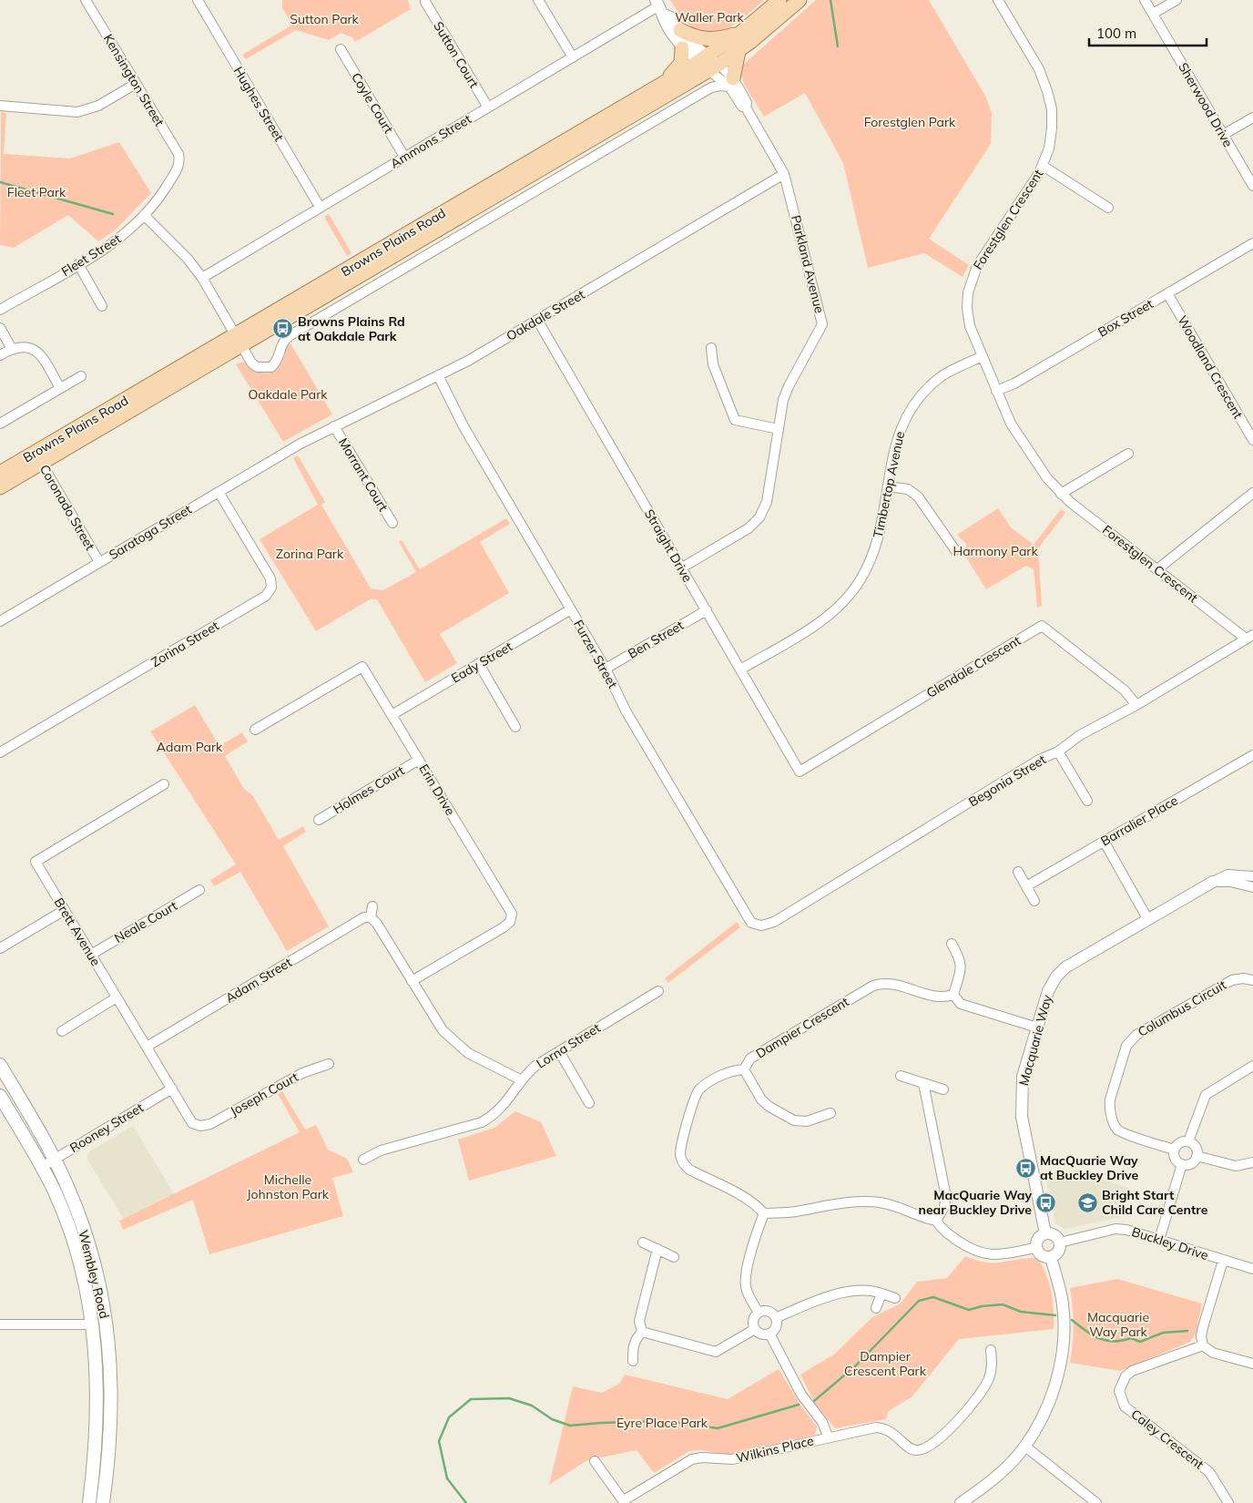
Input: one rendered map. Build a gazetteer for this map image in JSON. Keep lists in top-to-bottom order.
{
  "streets": {
    "main road": ["Browns Plains Road", "Wembley Road"],
    "street": [
      "Sutton Court",
      "Kensington Street",
      "Coyle Court",
      "Hughes Street",
      "Sherwood Drive",
      "Ammons Street",
      "Forestglen Crescent",
      "Fleet Street",
      "Parkland Avenue",
      "Oakdale Street",
      "Box Street",
      "Woodland Crescent",
      "Morrant Court",
      "Timbertop Avenue",
      "Coronado Street",
      "Saratoga Street",
      "Straight Drive",
      "Ben Street",
      "Zorina Street",
      "Furzer Street",
      "Eady Street",
      "Glendale Crescent",
      "Begonia Street",
      "Holmes Court",
      "Erin Drive",
      "Barralier Place",
      "Neale Court",
      "Brett Avenue",
      "Adam Street",
      "Columbus Circuit",
      "Dampier Crescent",
      "Macquarie Way",
      "Lorna Street",
      "Joseph Court",
      "Rooney Street",
      "Buckley Drive",
      "Caley Crescent",
      "Wilkins Place"
    ]
  },
  "crossings": [
    ["Sutton Court", "Ammons Street"],
    ["Kensington Street", "Fleet Street"],
    ["Coyle Court", "Ammons Street"],
    ["Hughes Street", "Ammons Street"],
    ["Forestglen Crescent", "Box Street"],
    ["Forestglen Crescent", "Timbertop Avenue"],
    ["Forestglen Crescent", "Begonia Street"],
    ["Browns Plains Road", "Parkland Avenue"],
    ["Browns Plains Road", "Coronado Street"],
    ["Parkland Avenue", "Oakdale Street"],
    ["Parkland Avenue", "Straight Drive"],
    ["Oakdale Street", "Morrant Court"],
    ["Oakdale Street", "Saratoga Street"],
    ["Oakdale Street", "Straight Drive"],
    ["Oakdale Street", "Furzer Street"],
    ["Box Street", "Woodland Crescent"],
    ["Timbertop Avenue", "Straight Drive"],
    ["Coronado Street", "Saratoga Street"],
    ["Saratoga Street", "Zorina Street"],
    ["Straight Drive", "Ben Street"],
    ["Straight Drive", "Glendale Crescent"],
    ["Ben Street", "Furzer Street"],
    ["Furzer Street", "Eady Street"],
    ["Furzer Street", "Begonia Street"],
    ["Eady Street", "Erin Drive"],
    ["Glendale Crescent", "Begonia Street"],
    ["Holmes Court", "Erin Drive"],
    ["Neale Court", "Brett Avenue"],
    ["Brett Avenue", "Adam Street"],
    ["Brett Avenue", "Joseph Court"],
    ["Brett Avenue", "Rooney Street"],
    ["Macquarie Way", "Buckley Drive"],
    ["Rooney Street", "Wembley Road"]
  ],
  "parks": [
    "Waller Park",
    "Sutton Park",
    "Forestglen Park",
    "Fleet Park",
    "Oakdale Park",
    "Harmony Park",
    "Zorina Park",
    "Adam Park",
    "Michelle Johnston Park",
    "Macquarie Way Park",
    "Dampier Crescent Park",
    "Eyre Place Park"
  ],
  "places": {
    "bus stop": ["Browns Plains Rd at Oakdale Park", "MacQuarie Way at Buckley Drive", "MacQuarie Way near Buckley Drive"],
    "school or university": ["Bright Start Child Care Centre"]
  },
  "scale_bar": "100 m"
}
